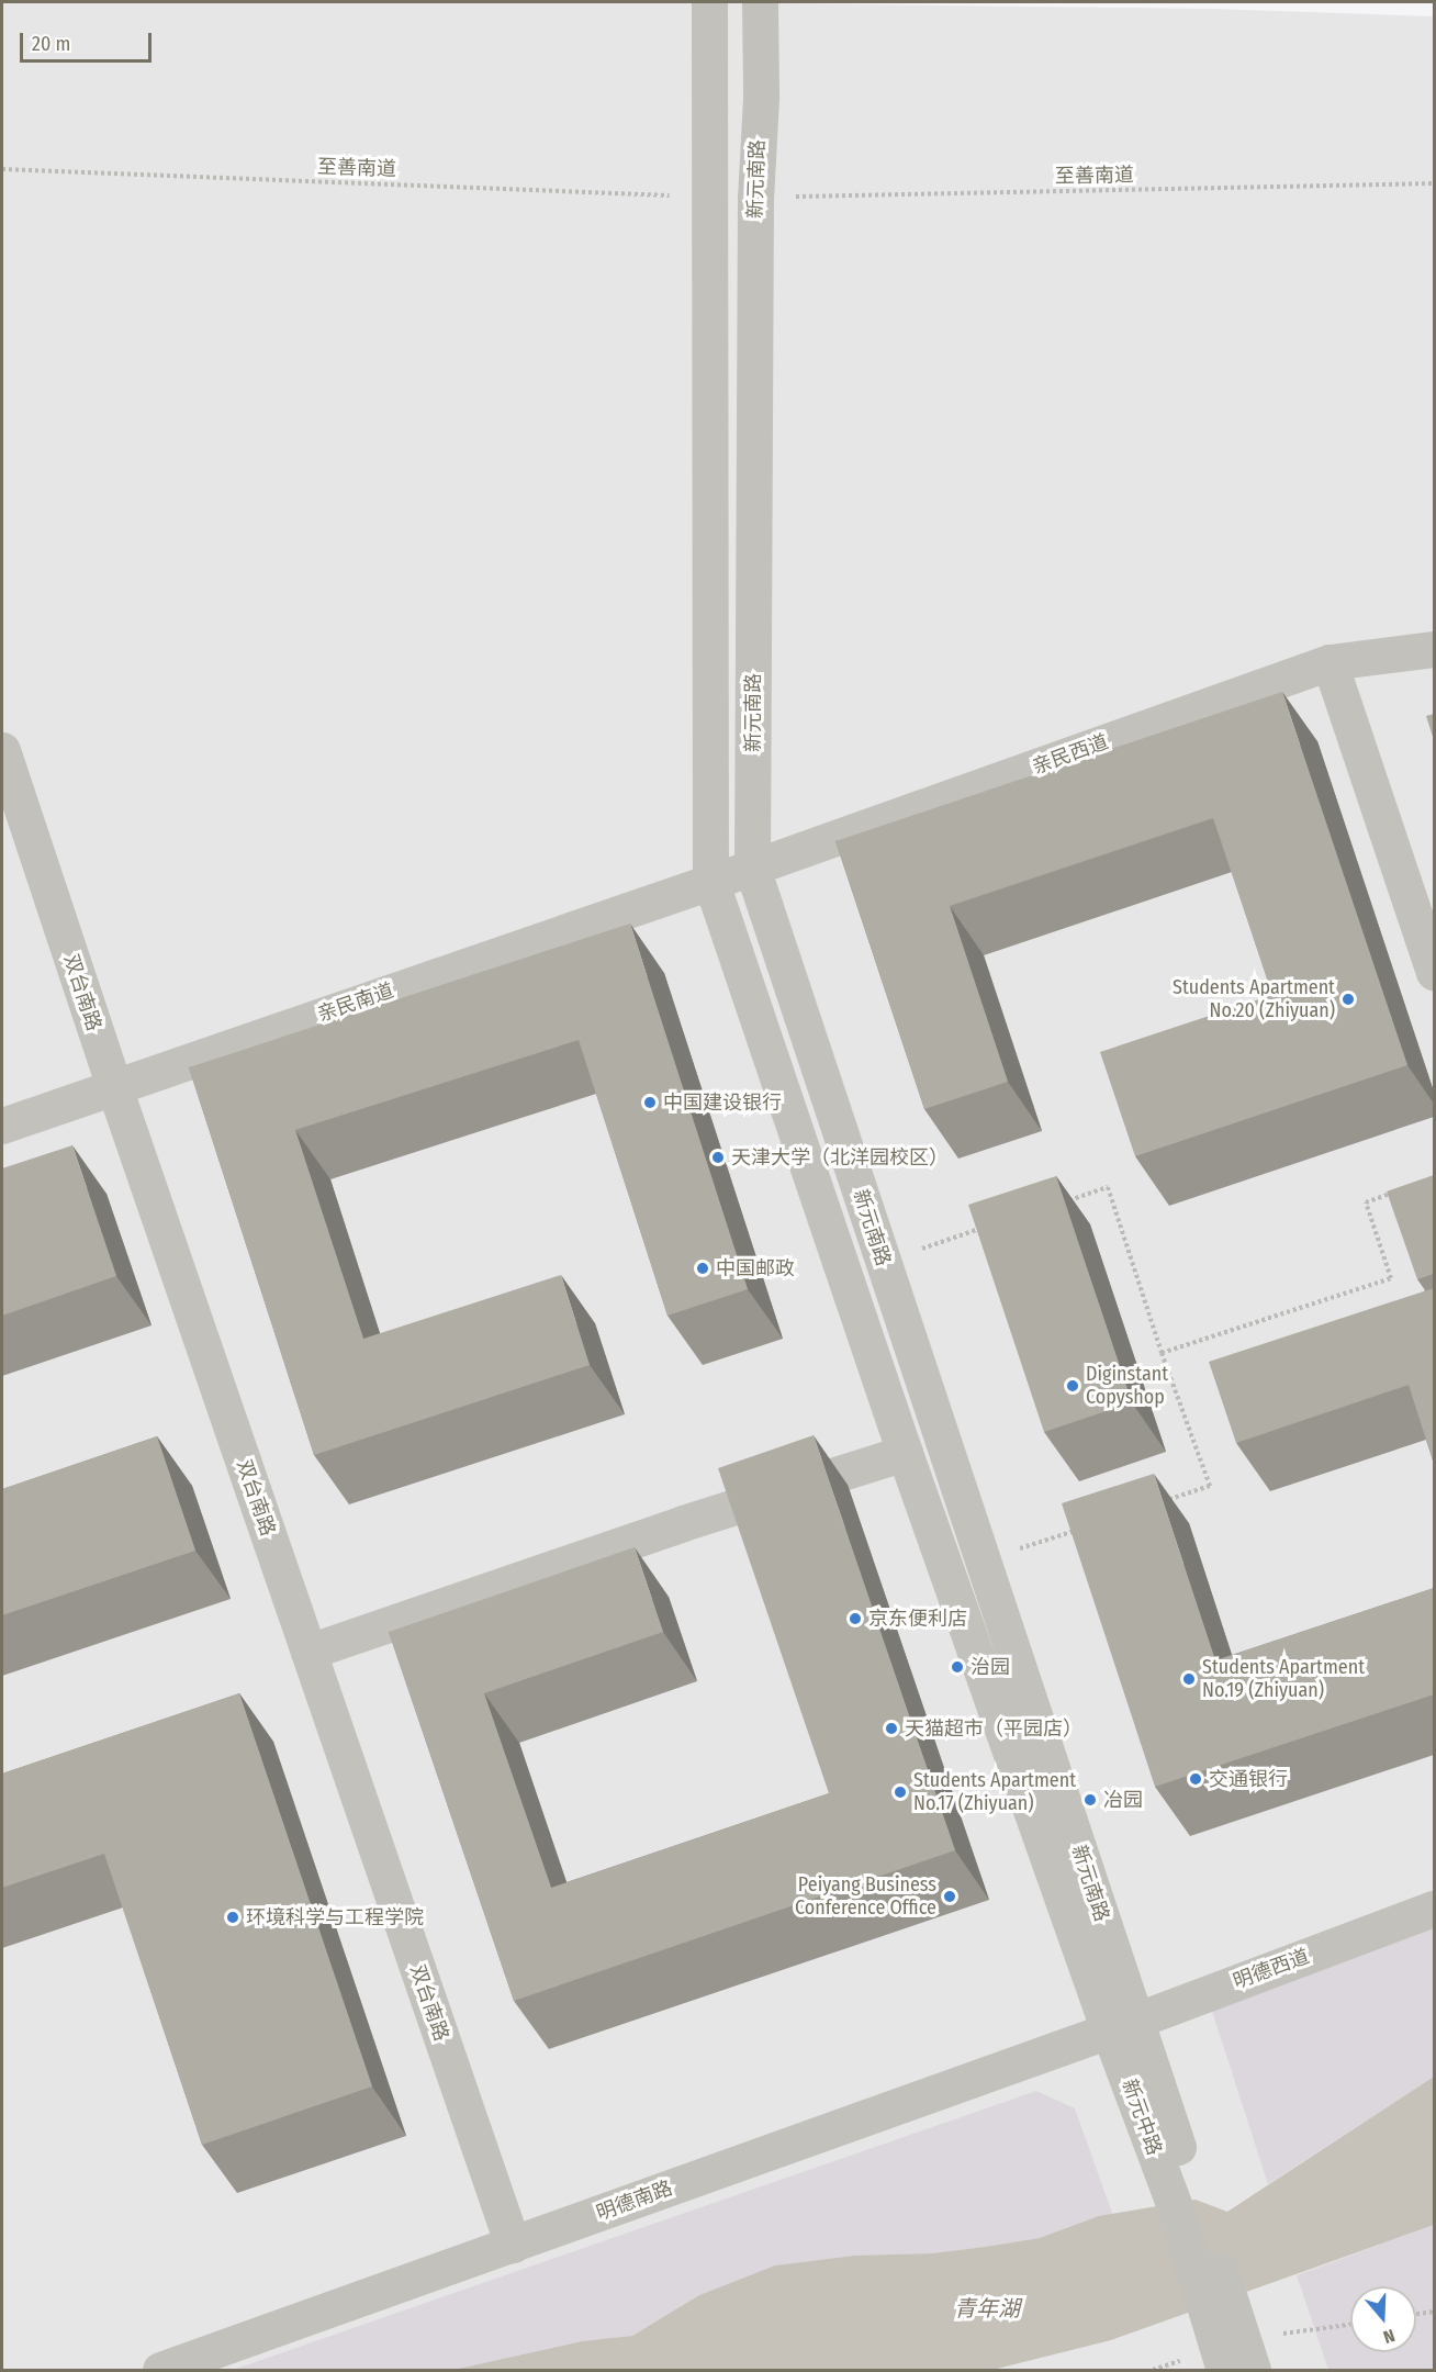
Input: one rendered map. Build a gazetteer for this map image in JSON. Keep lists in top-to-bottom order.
{
  "streets": {
    "street": [
      "新元南路",
      "亲民西道",
      "双台南路",
      "亲民南道",
      "明德西道",
      "新元中路",
      "明德南路"
    ],
    "path": ["至善南道"]
  },
  "crossings": [
    ["至善南道", "新元南路"],
    ["新元南路", "亲民西道"],
    ["新元南路", "亲民南道"],
    ["新元南路", "明德西道"],
    ["新元南路", "新元中路"],
    ["新元南路", "明德南路"],
    ["亲民西道", "亲民南道"],
    ["双台南路", "亲民南道"],
    ["双台南路", "明德南路"],
    ["明德西道", "新元中路"],
    ["明德西道", "明德南路"],
    ["新元中路", "明德南路"]
  ],
  "water": ["青年湖"],
  "places": [
    "Students Apartment No.20 (Zhiyuan)",
    "中国建设银行",
    "天津大学（北洋园校区）",
    "中国邮政",
    "Diginstant Copyshop",
    "京东便利店",
    "治园",
    "Students Apartment No.19 (Zhiyuan)",
    "天猫超市（平园店）",
    "交通银行",
    "Students Apartment No.17 (Zhiyuan)",
    "冶园",
    "Peiyang Business Conference Office",
    "环境科学与工程学院"
  ],
  "scale_bar": "20 m",
  "north": "bottom"
}
